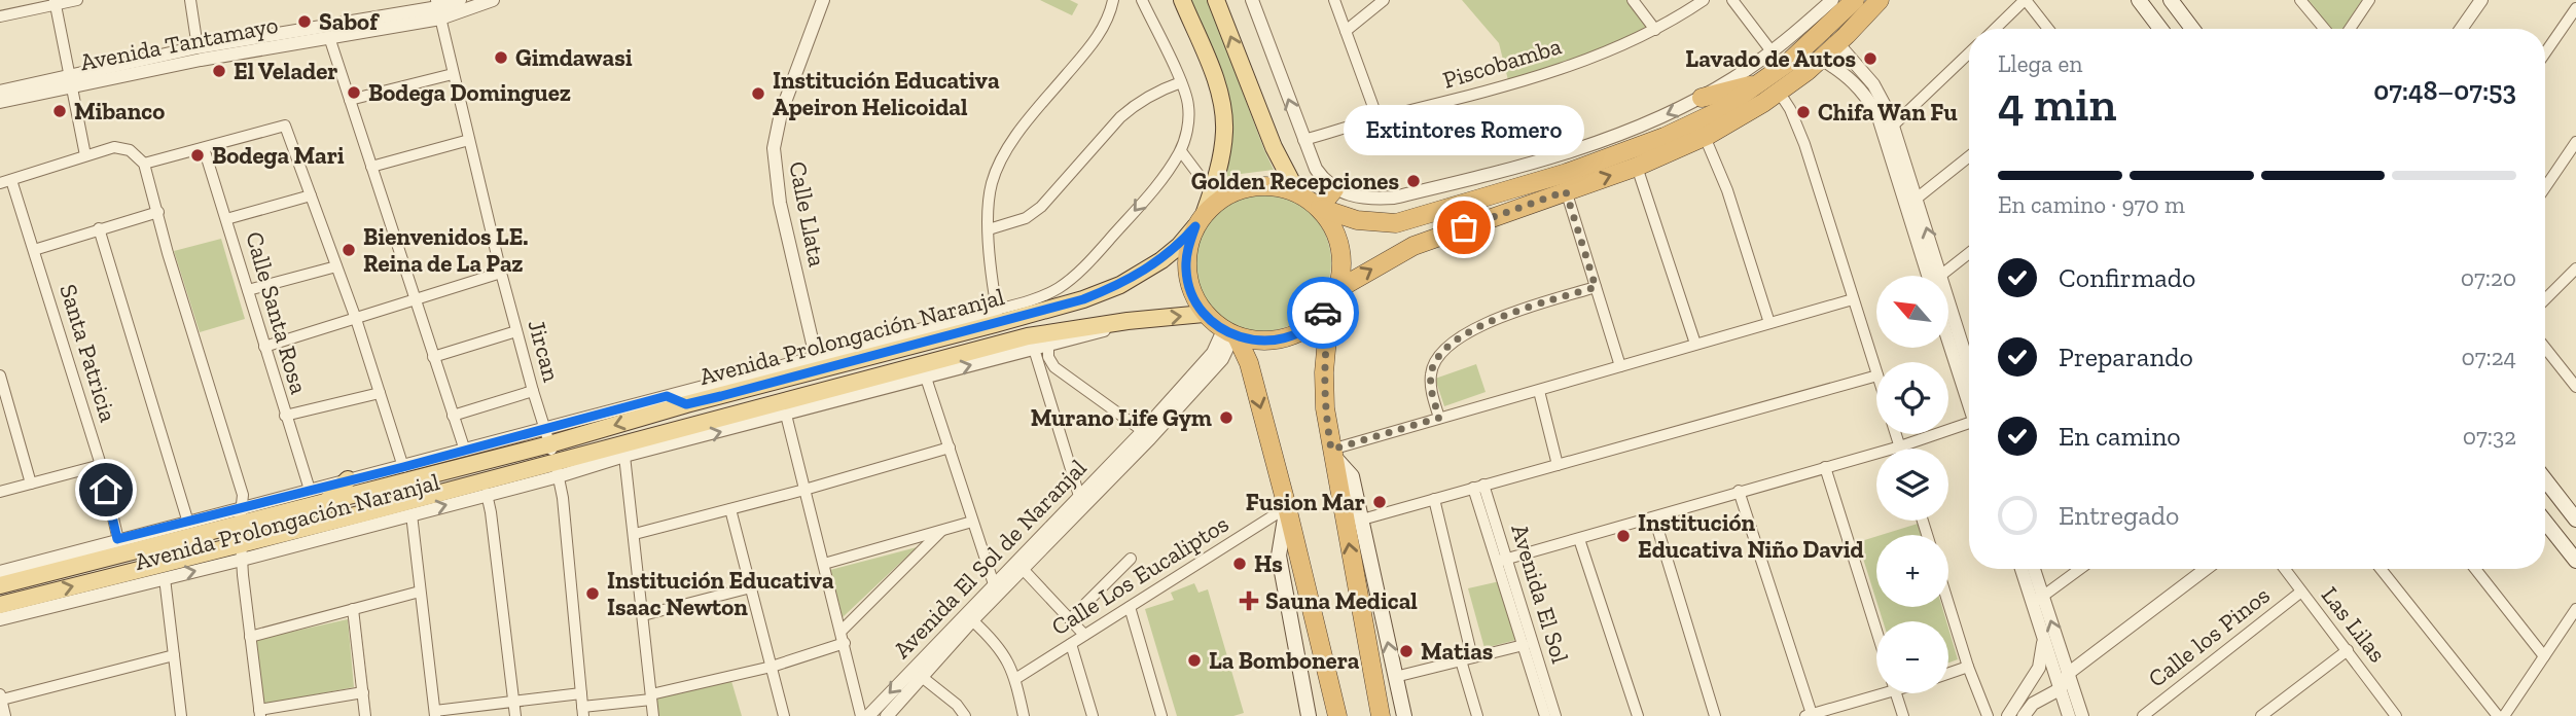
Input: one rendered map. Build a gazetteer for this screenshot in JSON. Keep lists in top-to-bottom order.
{
  "streets": {
    "main road": ["Avenida Prolongación Naranjal"],
    "street": [
      "Avenida Tantamayo",
      "Piscobamba",
      "Calle Llata",
      "Calle Santa Rosa",
      "Jircan",
      "Santa Patricia",
      "Avenida El Sol de Naranjal",
      "Calle Los Eucaliptos",
      "Avenida El Sol",
      "Las Lilas",
      "Calle los Pinos"
    ]
  },
  "crossings": [
    ["Avenida Tantamayo", "Jircan"],
    ["Calle Llata", "Avenida Prolongación Naranjal"],
    ["Calle Santa Rosa", "Avenida Prolongación Naranjal"],
    ["Avenida Prolongación Naranjal", "Jircan"],
    ["Avenida Prolongación Naranjal", "Santa Patricia"],
    ["Avenida Prolongación Naranjal", "Avenida El Sol de Naranjal"],
    ["Las Lilas", "Calle los Pinos"]
  ],
  "places": {
    "other": [
      "Sabof",
      "Gimdawasi",
      "Lavado de Autos",
      "El Velader",
      "Bodega Dominguez",
      "Institución Educativa Apeiron Helicoidal",
      "Mibanco",
      "Chifa Wan Fu",
      "Bodega Mari",
      "Golden Recepciones",
      "Extintores Romero",
      "Bienvenidos LE. Reina de La Paz",
      "Murano Life Gym",
      "Fusion Mar",
      "Institución Educativa Niño David",
      "Hs",
      "Institución Educativa Isaac Newton",
      "Matias",
      "La Bombonera"
    ],
    "health": ["Sauna Medical"]
  },
  "north": "top left",
  "page": {
    "heading": ["4 min", "Llega en", "07:48–07:53"],
    "bubble": "Extintores Romero",
    "bar": "En camino · 970 m",
    "list": [
      ["Confirmado", "07:20"],
      ["Preparando", "07:24"],
      ["En camino", "07:32"],
      "Entregado"
    ],
    "map_buttons": ["+", "−"]
  }
}
